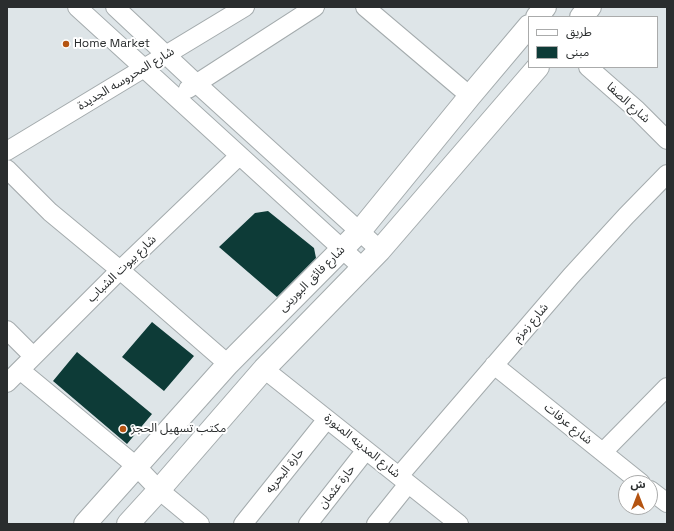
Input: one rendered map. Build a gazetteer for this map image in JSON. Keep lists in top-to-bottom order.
{
  "streets": {
    "street": [
      "شارع المحروسه الجديدة",
      "شارع الصفا",
      "شارع بيوت الشباب",
      "شارع فائق البورينى",
      "شارع زمزم",
      "شارع عرفات",
      "شارع المدينه المنورة",
      "حارة البحريه",
      "حارة عثمان"
    ]
  },
  "crossings": [
    ["شارع زمزم", "شارع عرفات"],
    ["شارع زمزم", "شارع المدينه المنورة"],
    ["شارع المدينه المنورة", "حارة البحريه"],
    ["شارع المدينه المنورة", "حارة عثمان"]
  ],
  "places": ["Home Market", "مكتب تسهيل الحجز"],
  "legend": ["طريق", "مبنى"],
  "north": "top"
}
